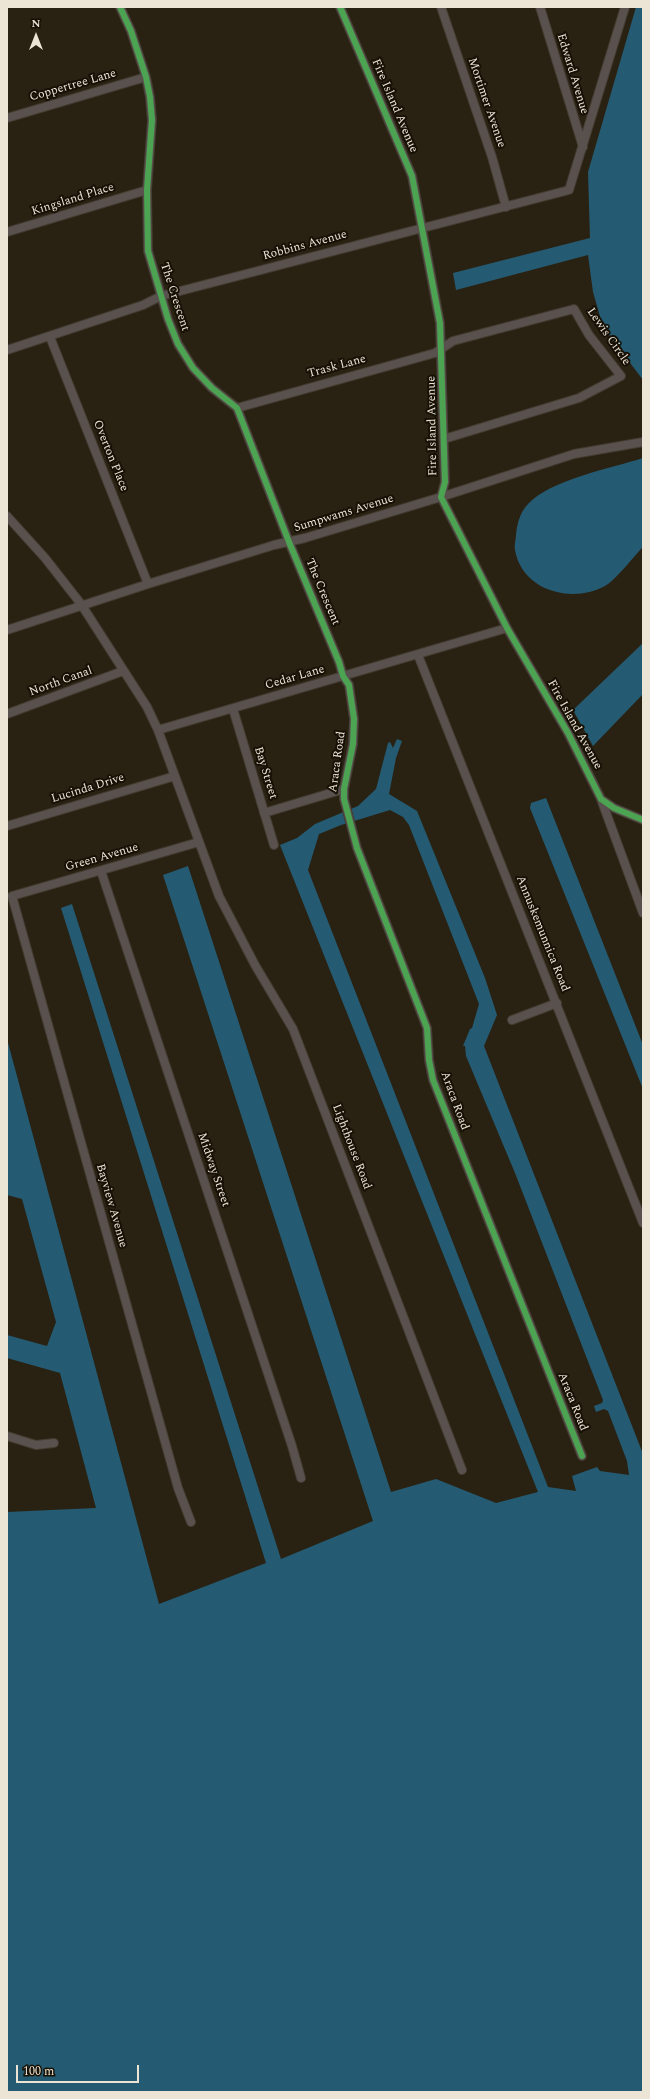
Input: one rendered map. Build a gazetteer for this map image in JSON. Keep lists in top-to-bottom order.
{
  "streets": {
    "street": [
      "Edward Avenue",
      "Coppertree Lane",
      "Mortimer Avenue",
      "Fire Island Avenue",
      "Kingsland Place",
      "Robbins Avenue",
      "The Crescent",
      "Lewis Circle",
      "Trask Lane",
      "Overton Place",
      "Sumpwams Avenue",
      "Cedar Lane",
      "North Canal",
      "Araca Road",
      "Bay Street",
      "Lucinda Drive",
      "Green Avenue",
      "Annuskemunnica Road",
      "Lighthouse Road",
      "Midway Street",
      "Bayview Avenue"
    ]
  },
  "crossings": [
    ["Edward Avenue", "Robbins Avenue"],
    ["Coppertree Lane", "The Crescent"],
    ["Mortimer Avenue", "Robbins Avenue"],
    ["Fire Island Avenue", "Robbins Avenue"],
    ["Fire Island Avenue", "Lewis Circle"],
    ["Fire Island Avenue", "Trask Lane"],
    ["Fire Island Avenue", "Sumpwams Avenue"],
    ["Fire Island Avenue", "Cedar Lane"],
    ["Kingsland Place", "The Crescent"],
    ["Robbins Avenue", "The Crescent"],
    ["Robbins Avenue", "Overton Place"],
    ["The Crescent", "Trask Lane"],
    ["The Crescent", "Sumpwams Avenue"],
    ["The Crescent", "Cedar Lane"],
    ["The Crescent", "Araca Road"],
    ["Lewis Circle", "Trask Lane"],
    ["Overton Place", "Sumpwams Avenue"],
    ["Cedar Lane", "Araca Road"],
    ["Cedar Lane", "Bay Street"],
    ["Cedar Lane", "Annuskemunnica Road"],
    ["Green Avenue", "Lighthouse Road"],
    ["Green Avenue", "Midway Street"],
    ["Green Avenue", "Bayview Avenue"]
  ],
  "scale_bar": "100 m",
  "north": "top"
}
